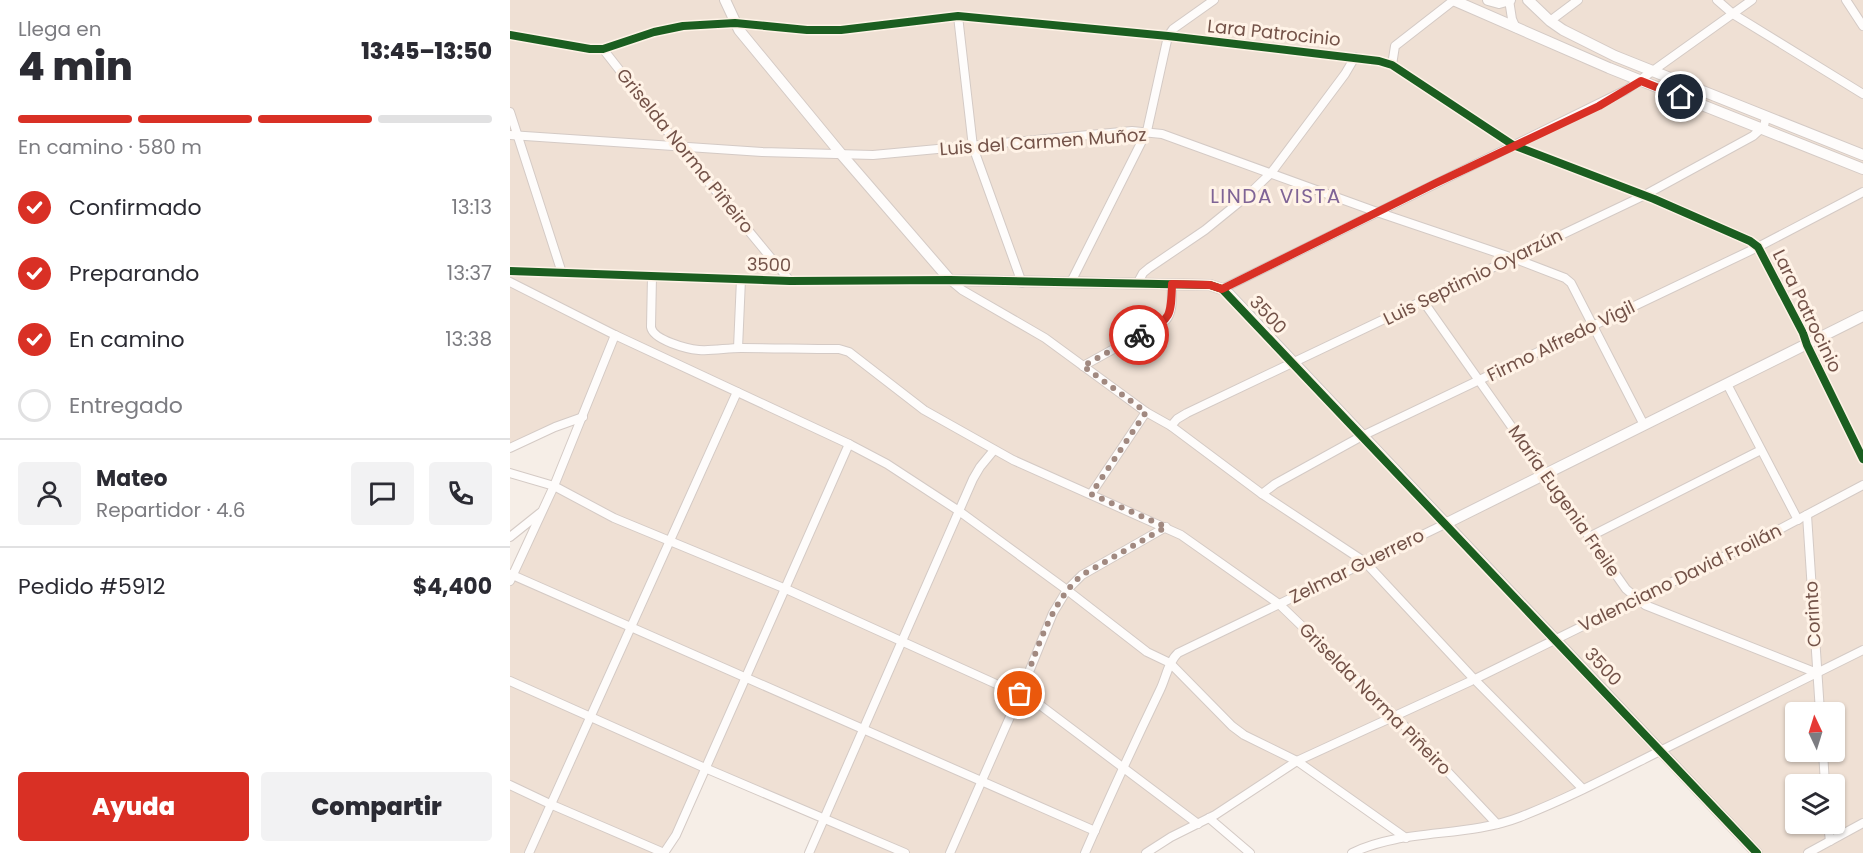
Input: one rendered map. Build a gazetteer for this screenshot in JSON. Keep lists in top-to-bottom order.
{
  "streets": {
    "street": [
      "Lara Patrocinio",
      "Luis del Carmen Muñoz",
      "Griselda Norma Piñeiro",
      "3500",
      "Luis Septimio Oyarzún",
      "Firmo Alfredo Vigil",
      "María Eugenia Freile",
      "Zelmar Guerrero",
      "Valenciano David Froilán",
      "Corinto"
    ]
  },
  "crossings": [
    ["Lara Patrocinio", "Griselda Norma Piñeiro"],
    ["Lara Patrocinio", "Luis Septimio Oyarzún"],
    ["Lara Patrocinio", "Firmo Alfredo Vigil"],
    ["Lara Patrocinio", "Zelmar Guerrero"],
    ["Luis del Carmen Muñoz", "Griselda Norma Piñeiro"],
    ["Luis del Carmen Muñoz", "Luis Septimio Oyarzún"],
    ["Luis del Carmen Muñoz", "Firmo Alfredo Vigil"],
    ["Luis del Carmen Muñoz", "Zelmar Guerrero"],
    ["Griselda Norma Piñeiro", "3500"],
    ["Griselda Norma Piñeiro", "Zelmar Guerrero"],
    ["Griselda Norma Piñeiro", "Valenciano David Froilán"],
    ["3500", "Luis Septimio Oyarzún"],
    ["3500", "Firmo Alfredo Vigil"],
    ["3500", "Zelmar Guerrero"],
    ["3500", "Valenciano David Froilán"],
    ["Luis Septimio Oyarzún", "María Eugenia Freile"],
    ["Firmo Alfredo Vigil", "María Eugenia Freile"],
    ["María Eugenia Freile", "Zelmar Guerrero"],
    ["María Eugenia Freile", "Valenciano David Froilán"],
    ["María Eugenia Freile", "Corinto"],
    ["Valenciano David Froilán", "Corinto"]
  ],
  "districts": ["LINDA VISTA"],
  "north": "top",
  "page": {
    "heading": ["4 min", "Llega en", "13:45–13:50"],
    "panel": [
      "Mateo",
      "Repartidor · 4.6",
      "Pedido #5912",
      "$4,400"
    ],
    "bar": "En camino · 580 m",
    "list": [
      ["Confirmado", "13:13"],
      ["Preparando", "13:37"],
      ["En camino", "13:38"],
      "Entregado"
    ],
    "buttons": ["Ayuda", "Compartir"]
  }
}
